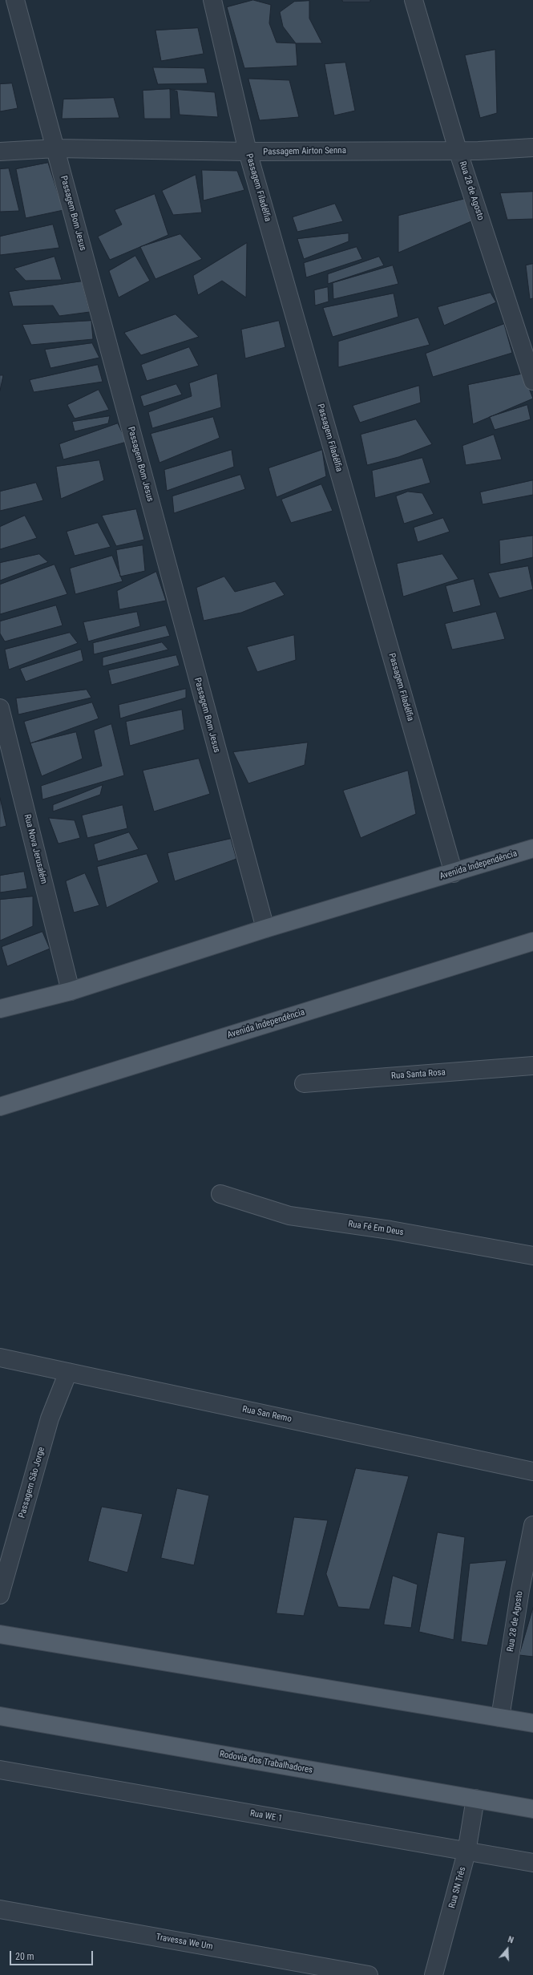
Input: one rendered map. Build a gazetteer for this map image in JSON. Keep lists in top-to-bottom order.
{
  "streets": {
    "main road": ["Avenida Independência", "Rodovia dos Trabalhadores"],
    "street": [
      "Passagem Airton Senna",
      "Passagem Filadélfia",
      "Rua 28 de Agosto",
      "Passagem Bom Jesus",
      "Rua Nova Jerusalém",
      "Rua Santa Rosa",
      "Rua Fé Em Deus",
      "Rua San Remo",
      "Passagem São Jorge",
      "Rua WE 1",
      "Rua SN Três",
      "Travessa We Um"
    ]
  },
  "crossings": [
    ["Passagem Airton Senna", "Passagem Filadélfia"],
    ["Passagem Airton Senna", "Rua 28 de Agosto"],
    ["Passagem Airton Senna", "Passagem Bom Jesus"],
    ["Passagem Filadélfia", "Avenida Independência"],
    ["Passagem Bom Jesus", "Avenida Independência"],
    ["Rua Nova Jerusalém", "Avenida Independência"],
    ["Rua San Remo", "Passagem São Jorge"],
    ["Rodovia dos Trabalhadores", "Rua SN Três"],
    ["Rua WE 1", "Rua SN Três"]
  ],
  "scale_bar": "20 m",
  "north": "top"
}
